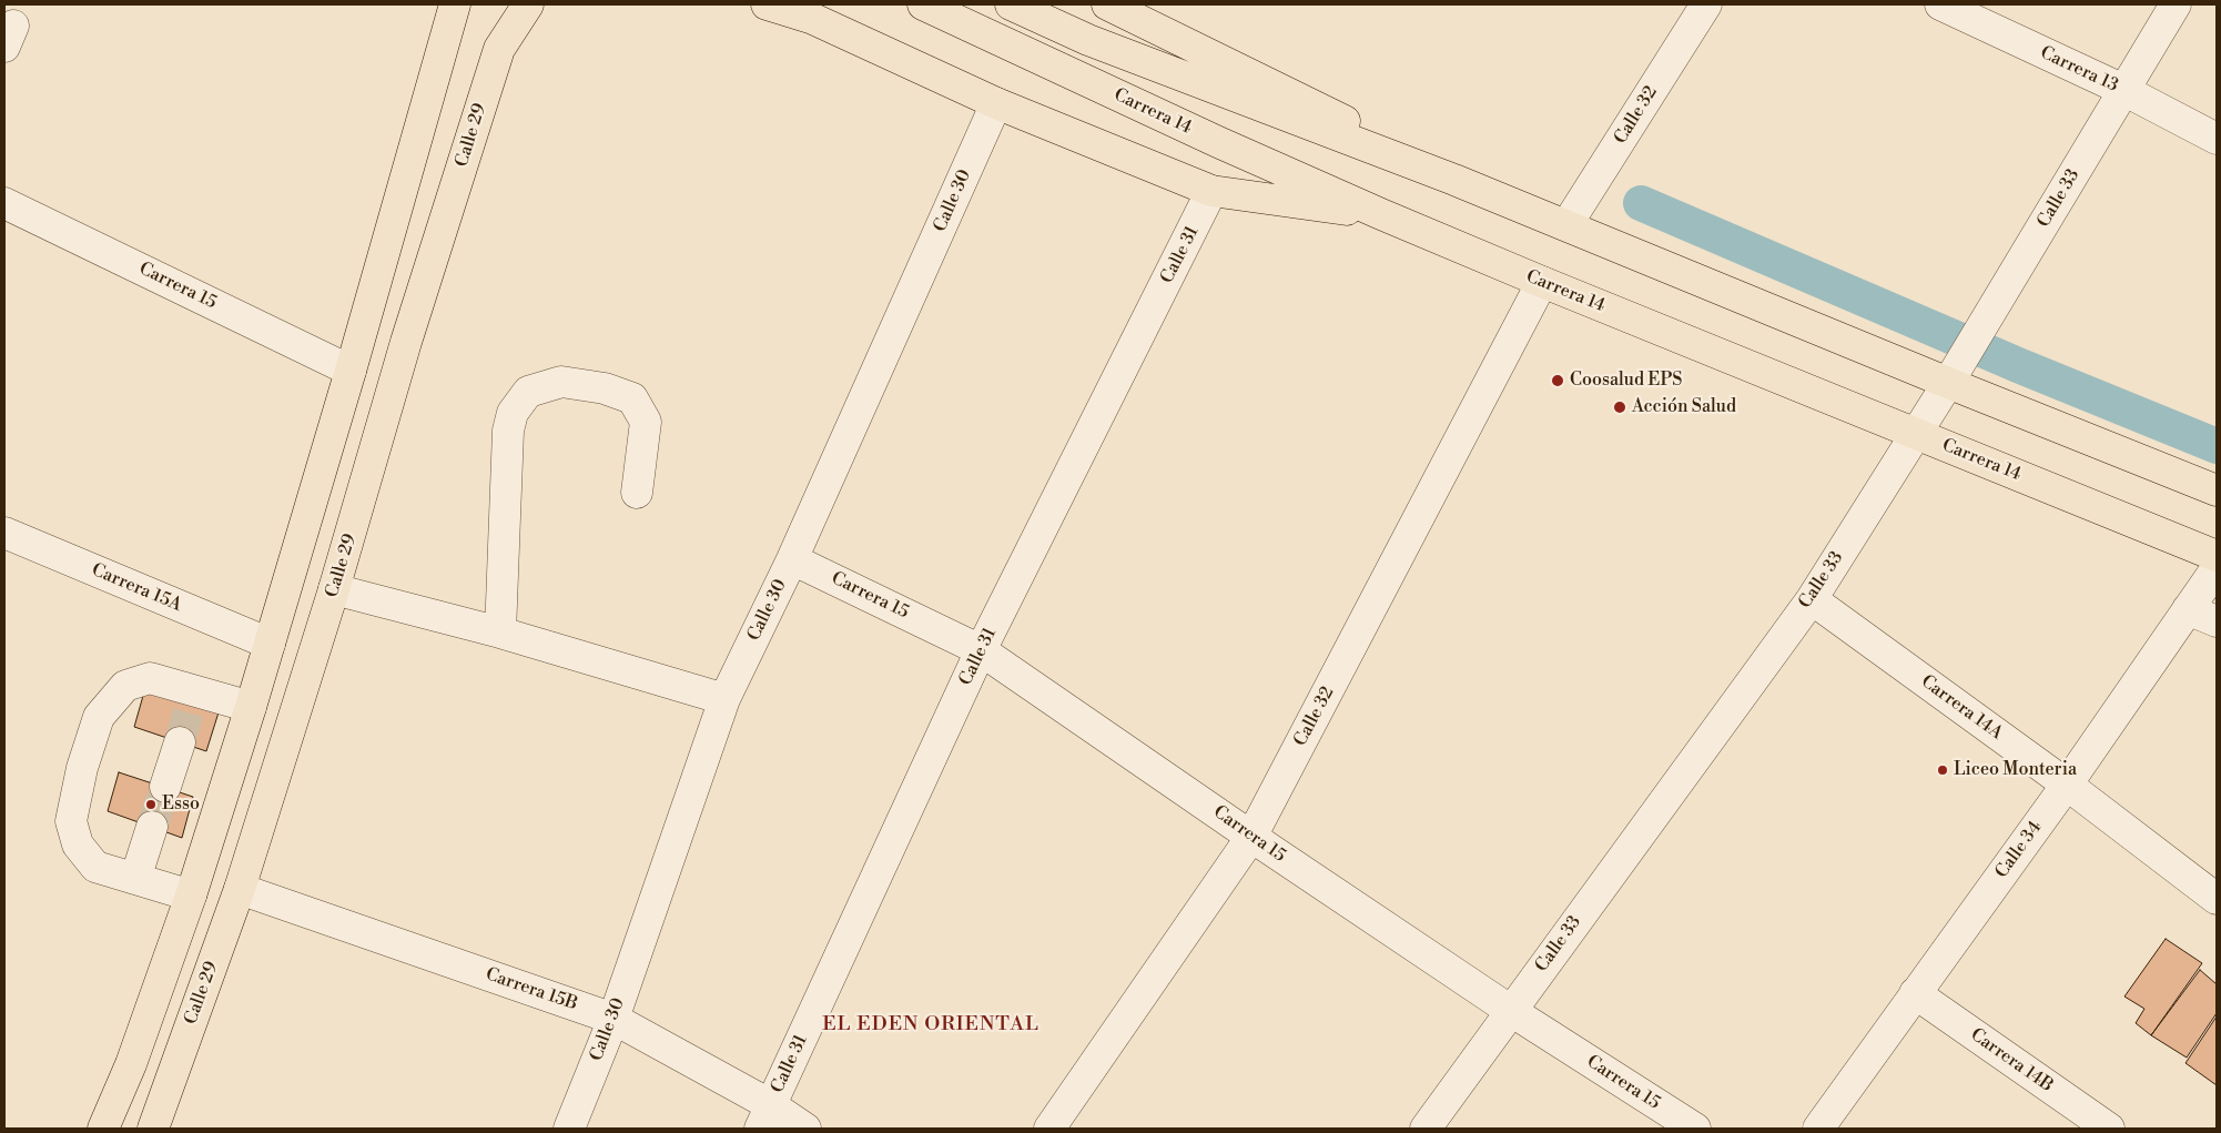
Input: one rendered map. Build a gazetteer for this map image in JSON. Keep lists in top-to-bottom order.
{
  "streets": {
    "main road": ["Carrera 14", "Calle 29"],
    "street": [
      "Carrera 13",
      "Calle 32",
      "Calle 33",
      "Calle 30",
      "Calle 31",
      "Carrera 15",
      "Carrera 15A",
      "Carrera 14A",
      "Calle 34",
      "Carrera 15B",
      "Carrera 14B"
    ]
  },
  "crossings": [
    ["Carrera 13", "Calle 33"],
    ["Carrera 14", "Calle 32"],
    ["Carrera 14", "Calle 33"],
    ["Calle 32", "Carrera 15"],
    ["Calle 29", "Carrera 15B"],
    ["Calle 33", "Carrera 15"],
    ["Calle 33", "Carrera 14A"],
    ["Calle 30", "Carrera 15"],
    ["Calle 30", "Carrera 15B"],
    ["Calle 31", "Carrera 15"],
    ["Calle 31", "Carrera 15B"],
    ["Carrera 14A", "Calle 34"],
    ["Calle 34", "Carrera 14B"]
  ],
  "districts": ["EL EDEN ORIENTAL"],
  "places": [
    "Coosalud EPS",
    "Acción Salud",
    "Liceo Monteria",
    "Esso"
  ]
}
